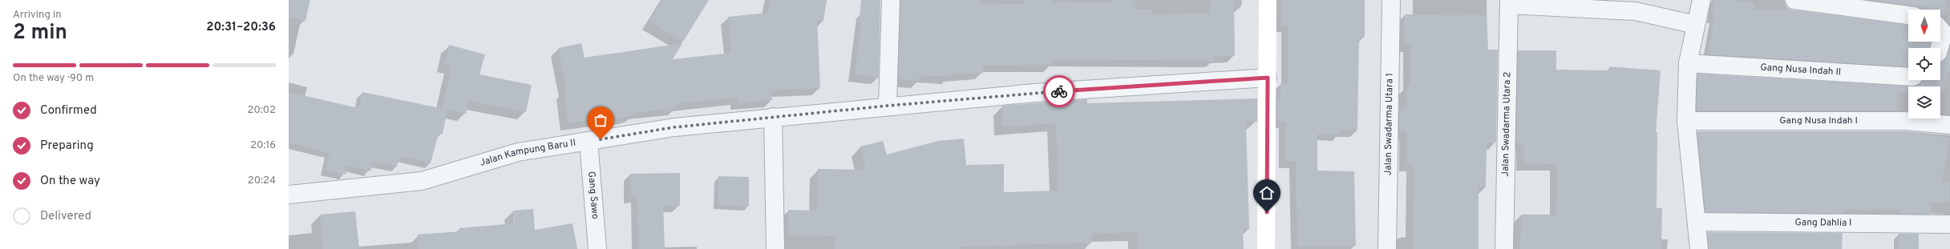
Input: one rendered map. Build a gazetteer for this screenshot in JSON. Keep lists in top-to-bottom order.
{
  "streets": {
    "street": [
      "Gang Nusa Indah II",
      "Gang Nusa Indah I",
      "Jalan Swadarma Utara 1",
      "Jalan Swadarma Utara 2",
      "Jalan Kampung Baru II",
      "Gang Sawo",
      "Gang Dahlia I"
    ]
  },
  "crossings": [
    ["Jalan Kampung Baru II", "Gang Sawo"]
  ],
  "north": "bottom",
  "page": {
    "heading": ["2 min", "Arriving in", "20:31–20:36"],
    "bar": "On the way · 90 m",
    "list": [
      ["Confirmed", "20:02"],
      ["Preparing", "20:16"],
      ["On the way", "20:24"],
      "Delivered"
    ]
  }
}
